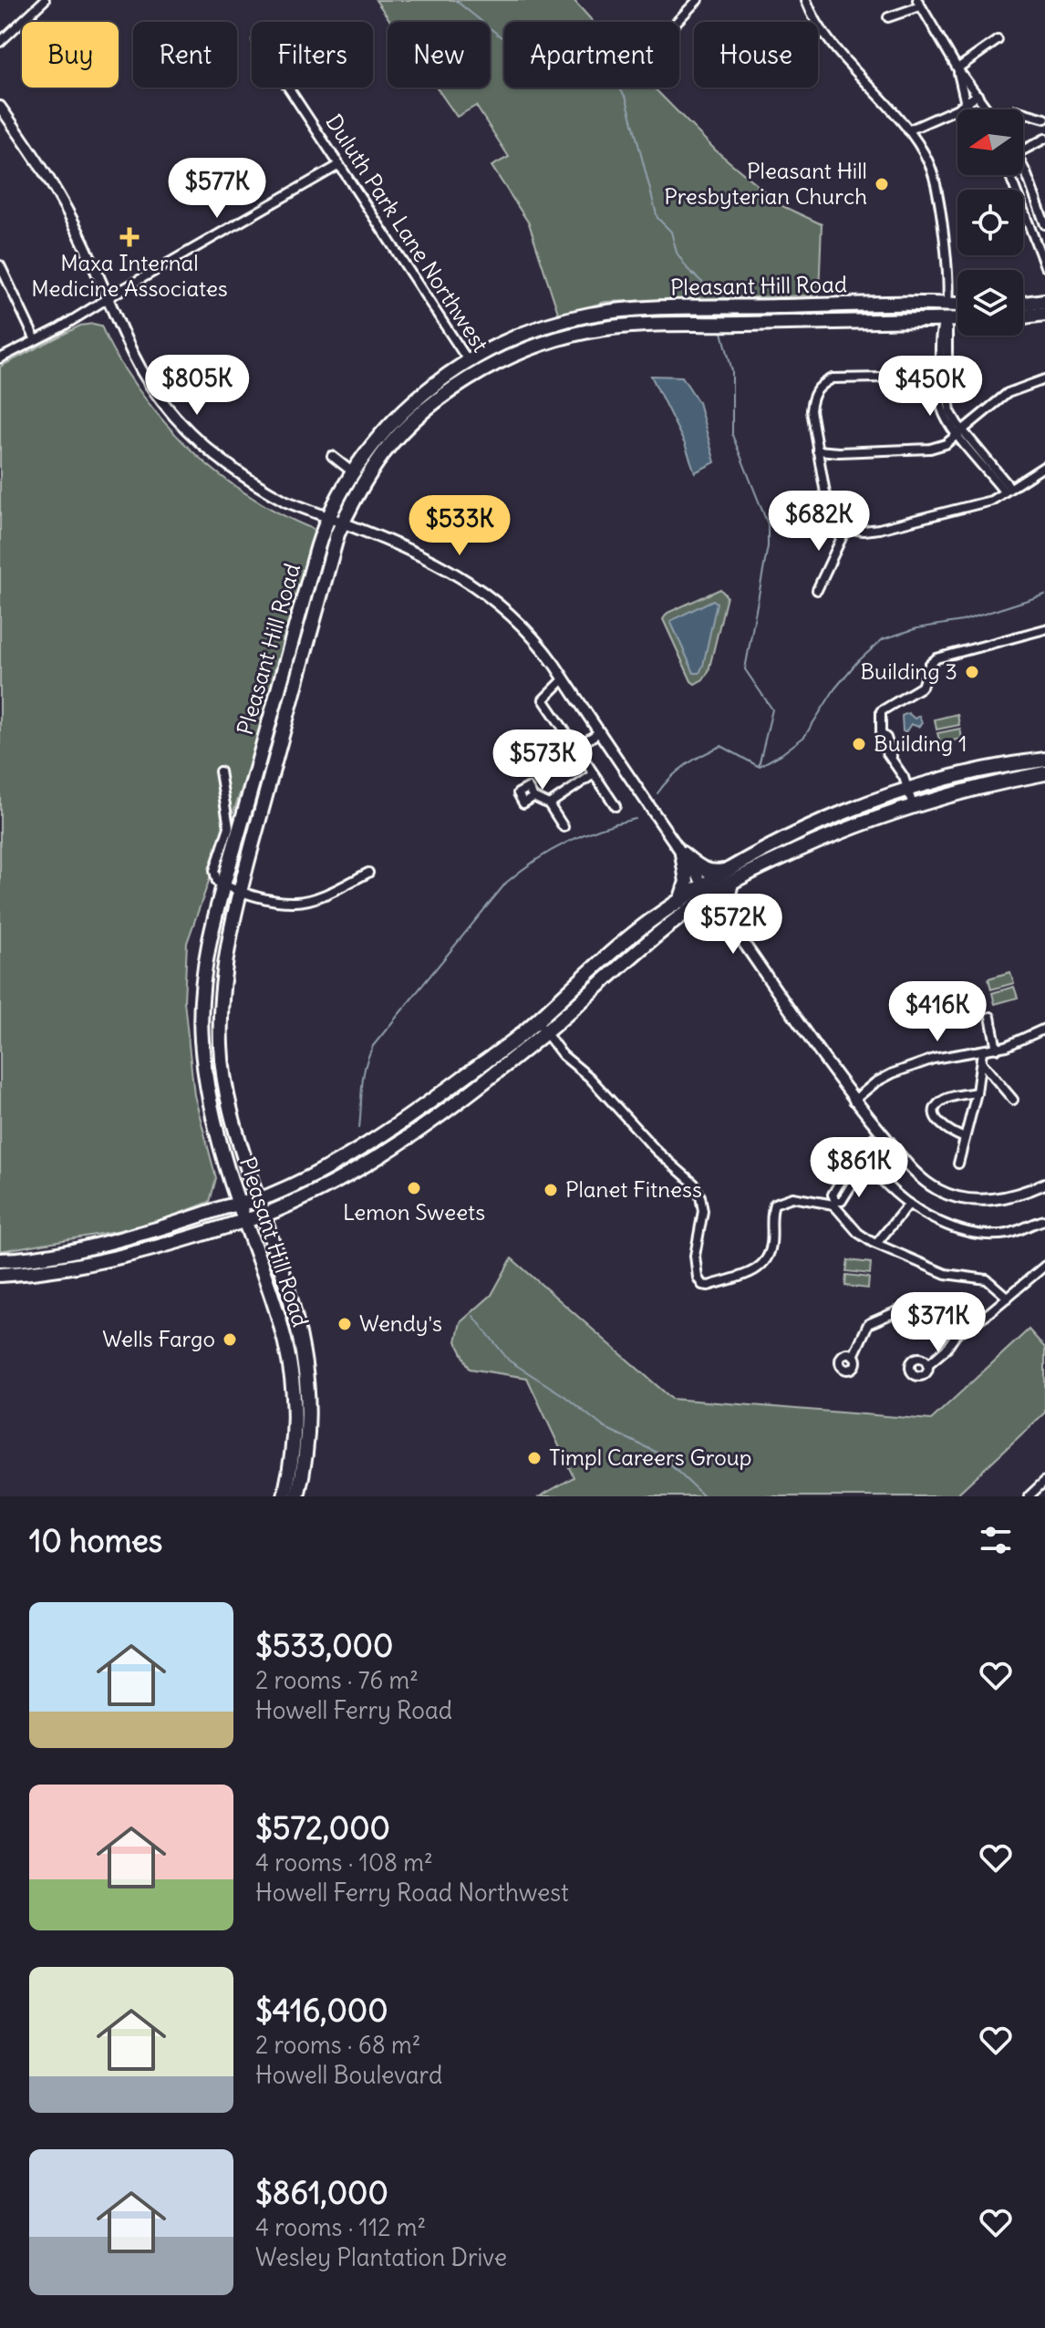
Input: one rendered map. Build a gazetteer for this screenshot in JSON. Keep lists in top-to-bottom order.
{
  "streets": {
    "highway": ["Pleasant Hill Road"],
    "street": ["Duluth Park Lane Northwest"]
  },
  "crossings": [
    ["Duluth Park Lane Northwest", "Pleasant Hill Road"]
  ],
  "places": {
    "other": [
      "Pleasant Hill Presbyterian Church",
      "Building 3",
      "Building 1",
      "Lemon Sweets",
      "Planet Fitness",
      "Wendy's",
      "Wells Fargo",
      "Timpl Careers Group"
    ],
    "health": ["Maxa Internal Medicine Associates"]
  },
  "north": "left",
  "page": {
    "chip": [
      "Buy",
      "Rent",
      "Filters",
      "New",
      "Apartment",
      "House"
    ],
    "price": [
      "$577K",
      "$805K",
      "$450K",
      "$682K",
      "$533K",
      "$573K",
      "$572K",
      "$416K",
      "$861K",
      "$371K"
    ],
    "heading": "10 homes",
    "list": [
      {
        "name": "$533,000",
        "note": "2 rooms · 76 m² · Howell Ferry Road"
      },
      {
        "name": "$572,000",
        "note": "4 rooms · 108 m² · Howell Ferry Road Northwest"
      },
      {
        "name": "$416,000",
        "note": "2 rooms · 68 m² · Howell Boulevard"
      },
      {
        "name": "$861,000",
        "note": "4 rooms · 112 m² · Wesley Plantation Drive"
      }
    ]
  }
}
